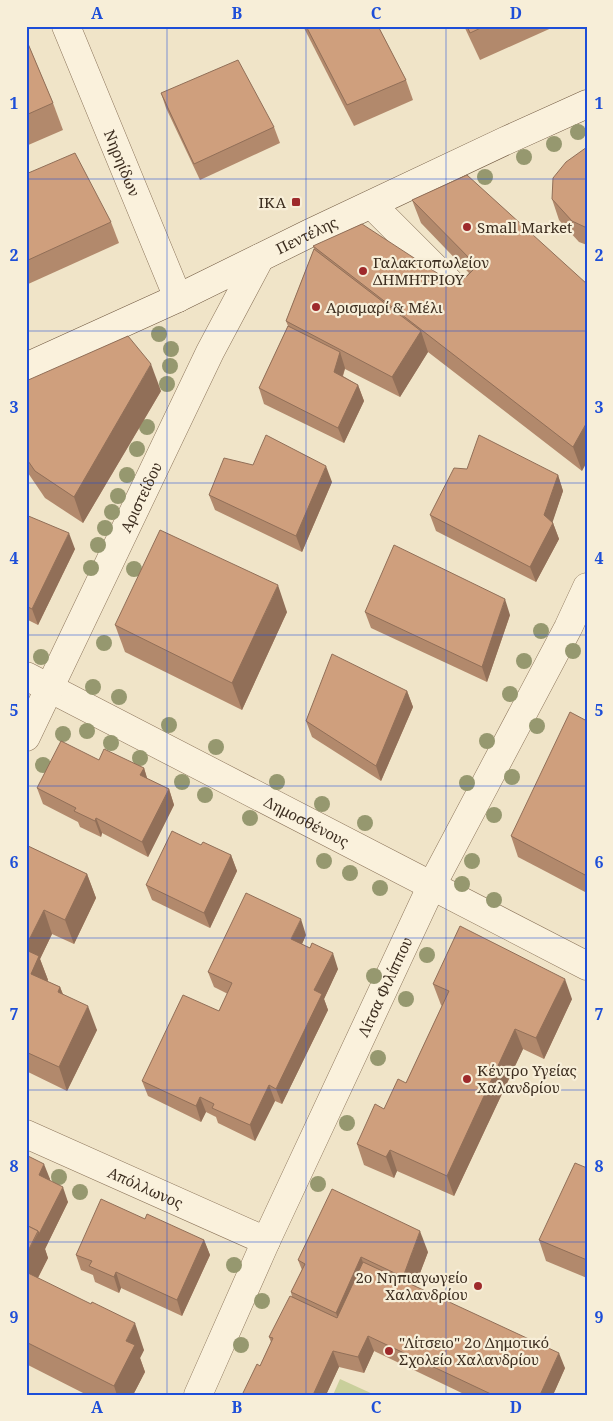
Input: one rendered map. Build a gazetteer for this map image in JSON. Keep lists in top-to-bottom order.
{
  "streets": {
    "street": [
      "Νηρηίδων",
      "Πεντέλης",
      "Αριστείδου",
      "Δημοσθένους",
      "Λίτσα Φιλίππου",
      "Απόλλωνος"
    ]
  },
  "crossings": [
    ["Νηρηίδων", "Πεντέλης"],
    ["Πεντέλης", "Αριστείδου"],
    ["Αριστείδου", "Δημοσθένους"],
    ["Δημοσθένους", "Λίτσα Φιλίππου"],
    ["Λίτσα Φιλίππου", "Απόλλωνος"]
  ],
  "places": {
    "transit": ["ΙΚΑ"],
    "other": [
      "Small Market",
      "Γαλακτοπωλείον ΔΗΜΗΤΡΙΟΥ",
      "Αρισμαρί & Μέλι",
      "Κέντρο Υγείας Χαλανδρίου",
      "2ο Νηπιαγωγείο Χαλανδρίου",
      "\"Λίτσειο\" 2ο Δημοτικό Σχολείο Χαλανδρίου"
    ]
  },
  "grid": {
    "columns": [
      "A",
      "B",
      "C",
      "D"
    ],
    "rows": [
      "1",
      "2",
      "3",
      "4",
      "5",
      "6",
      "7",
      "8",
      "9"
    ]
  }
}
